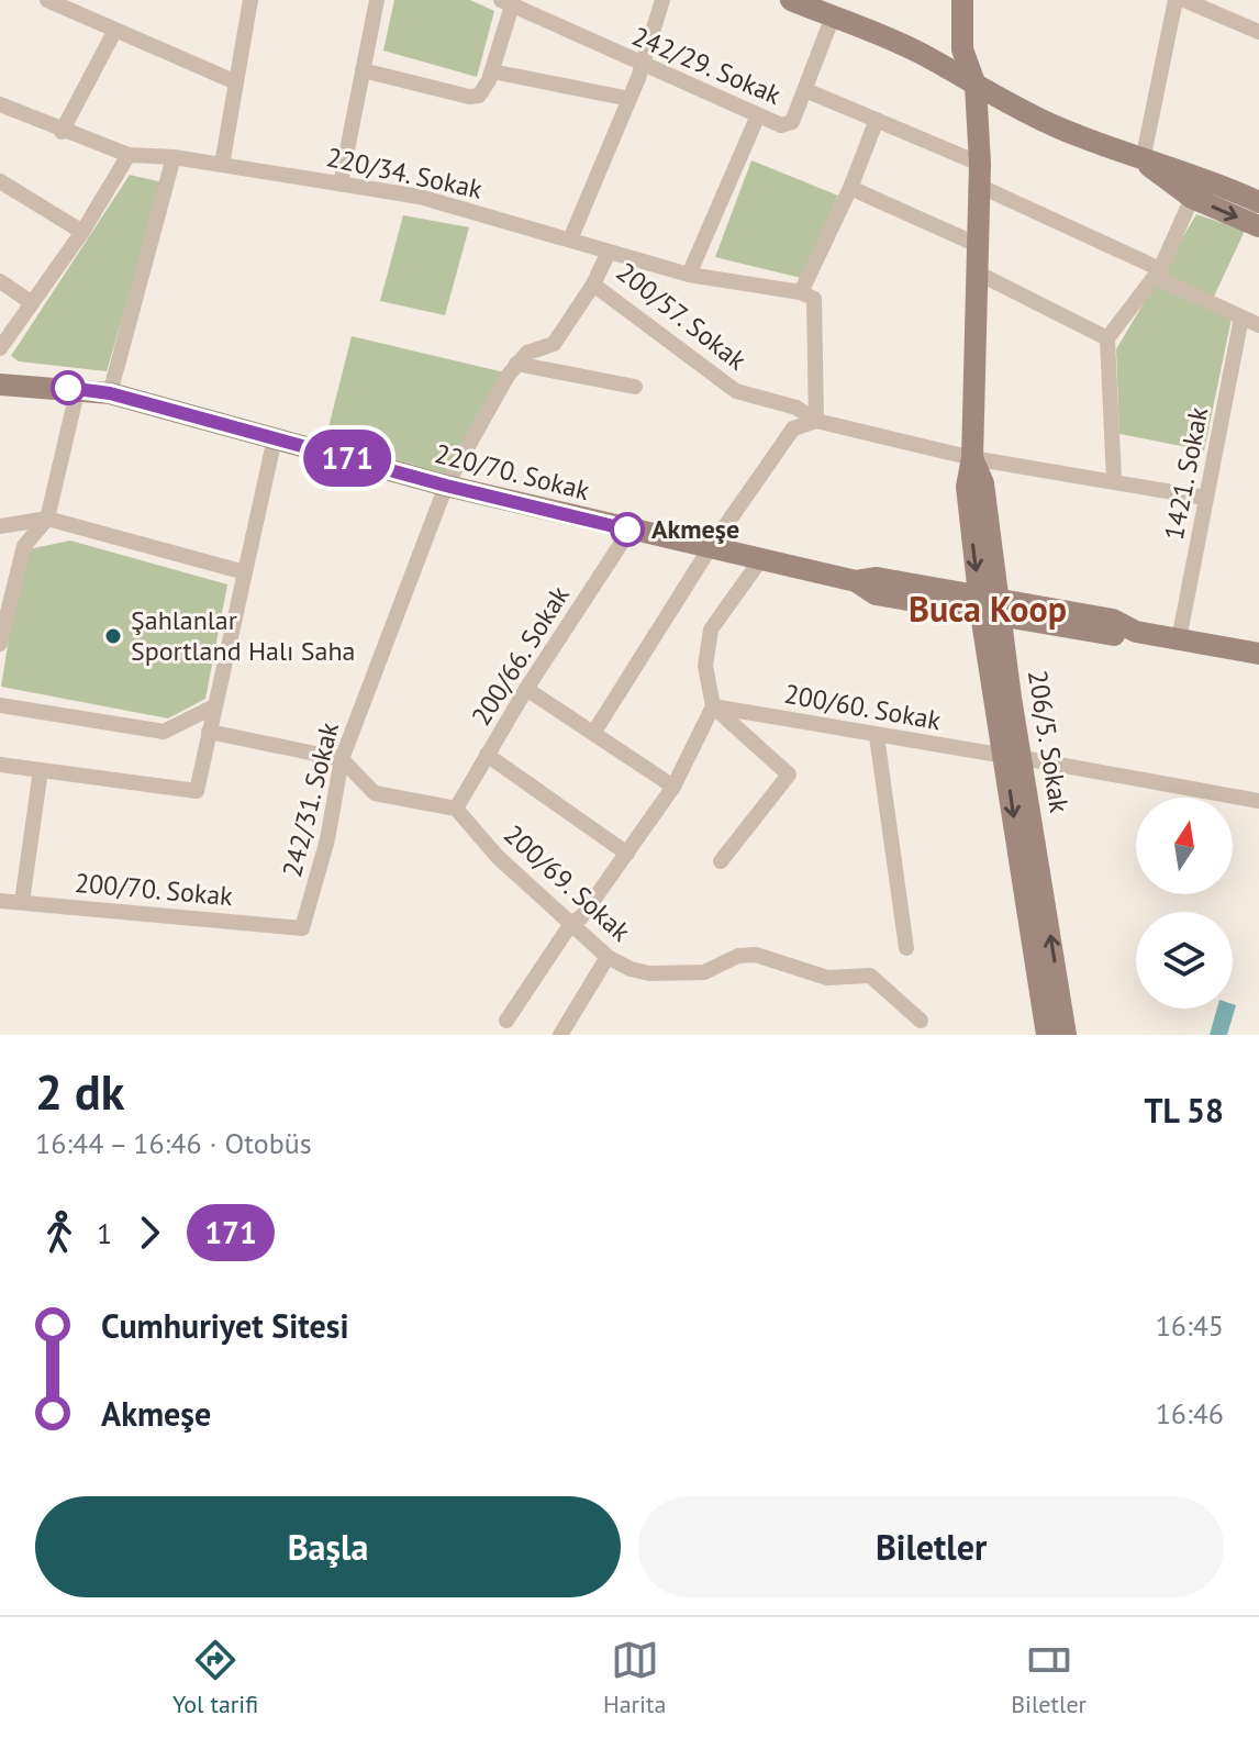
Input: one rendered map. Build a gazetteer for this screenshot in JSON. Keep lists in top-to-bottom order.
{
  "streets": {
    "main road": ["220/70. Sokak", "206/5. Sokak"],
    "street": [
      "242/29. Sokak",
      "220/34. Sokak",
      "200/57. Sokak",
      "1421. Sokak",
      "200/66. Sokak",
      "200/60. Sokak",
      "242/31. Sokak",
      "200/69. Sokak",
      "200/70. Sokak"
    ]
  },
  "crossings": [
    ["220/34. Sokak", "200/57. Sokak"],
    ["200/57. Sokak", "1421. Sokak"],
    ["200/57. Sokak", "206/5. Sokak"],
    ["220/70. Sokak", "1421. Sokak"],
    ["220/70. Sokak", "200/66. Sokak"],
    ["220/70. Sokak", "206/5. Sokak"],
    ["220/70. Sokak", "242/31. Sokak"],
    ["200/66. Sokak", "200/69. Sokak"],
    ["200/60. Sokak", "206/5. Sokak"],
    ["242/31. Sokak", "200/70. Sokak"]
  ],
  "districts": ["Buca Koop"],
  "places": ["Akmeşe", "Şahlanlar Sportland Halı Saha"],
  "lines": ["bus line 171"],
  "north": "top",
  "page": {
    "on_map": "171",
    "heading": ["2 dk", "16:44 – 16:46 · Otobüs", "TL 58"],
    "legs": ["1", "171"],
    "list": [
      {
        "name": "Cumhuriyet Sitesi",
        "value": "16:45"
      },
      {
        "name": "Akmeşe",
        "value": "16:46"
      }
    ],
    "buttons": ["Başla", "Biletler"],
    "tabs": ["Yol tarifi", "Harita", "Biletler"]
  }
}
